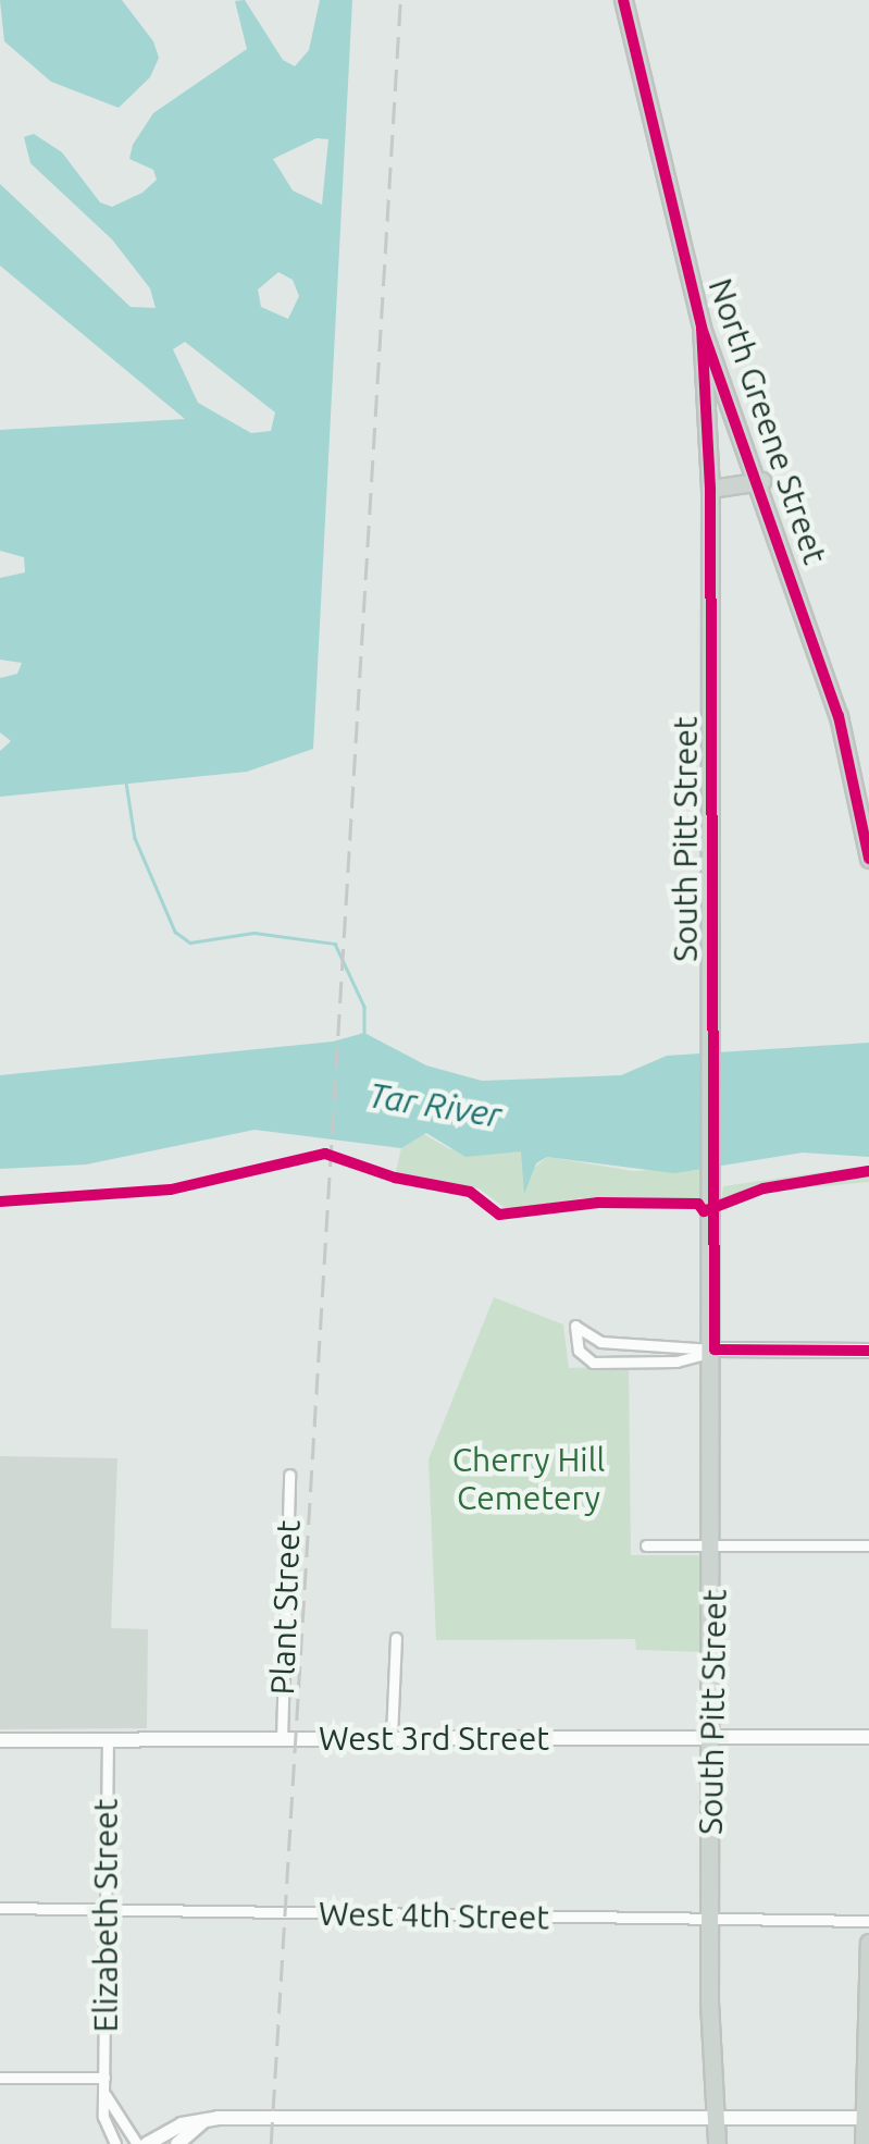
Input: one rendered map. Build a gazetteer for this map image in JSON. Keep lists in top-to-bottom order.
{
  "streets": {
    "main road": ["North Greene Street", "South Pitt Street"],
    "street": [
      "Plant Street",
      "West 3rd Street",
      "Elizabeth Street",
      "West 4th Street"
    ]
  },
  "crossings": [
    ["North Greene Street", "South Pitt Street"],
    ["South Pitt Street", "West 3rd Street"],
    ["South Pitt Street", "West 4th Street"],
    ["Plant Street", "West 3rd Street"],
    ["West 3rd Street", "Elizabeth Street"],
    ["Elizabeth Street", "West 4th Street"]
  ],
  "water": ["Tar River"],
  "parks": ["Cherry Hill Cemetery"]
}
